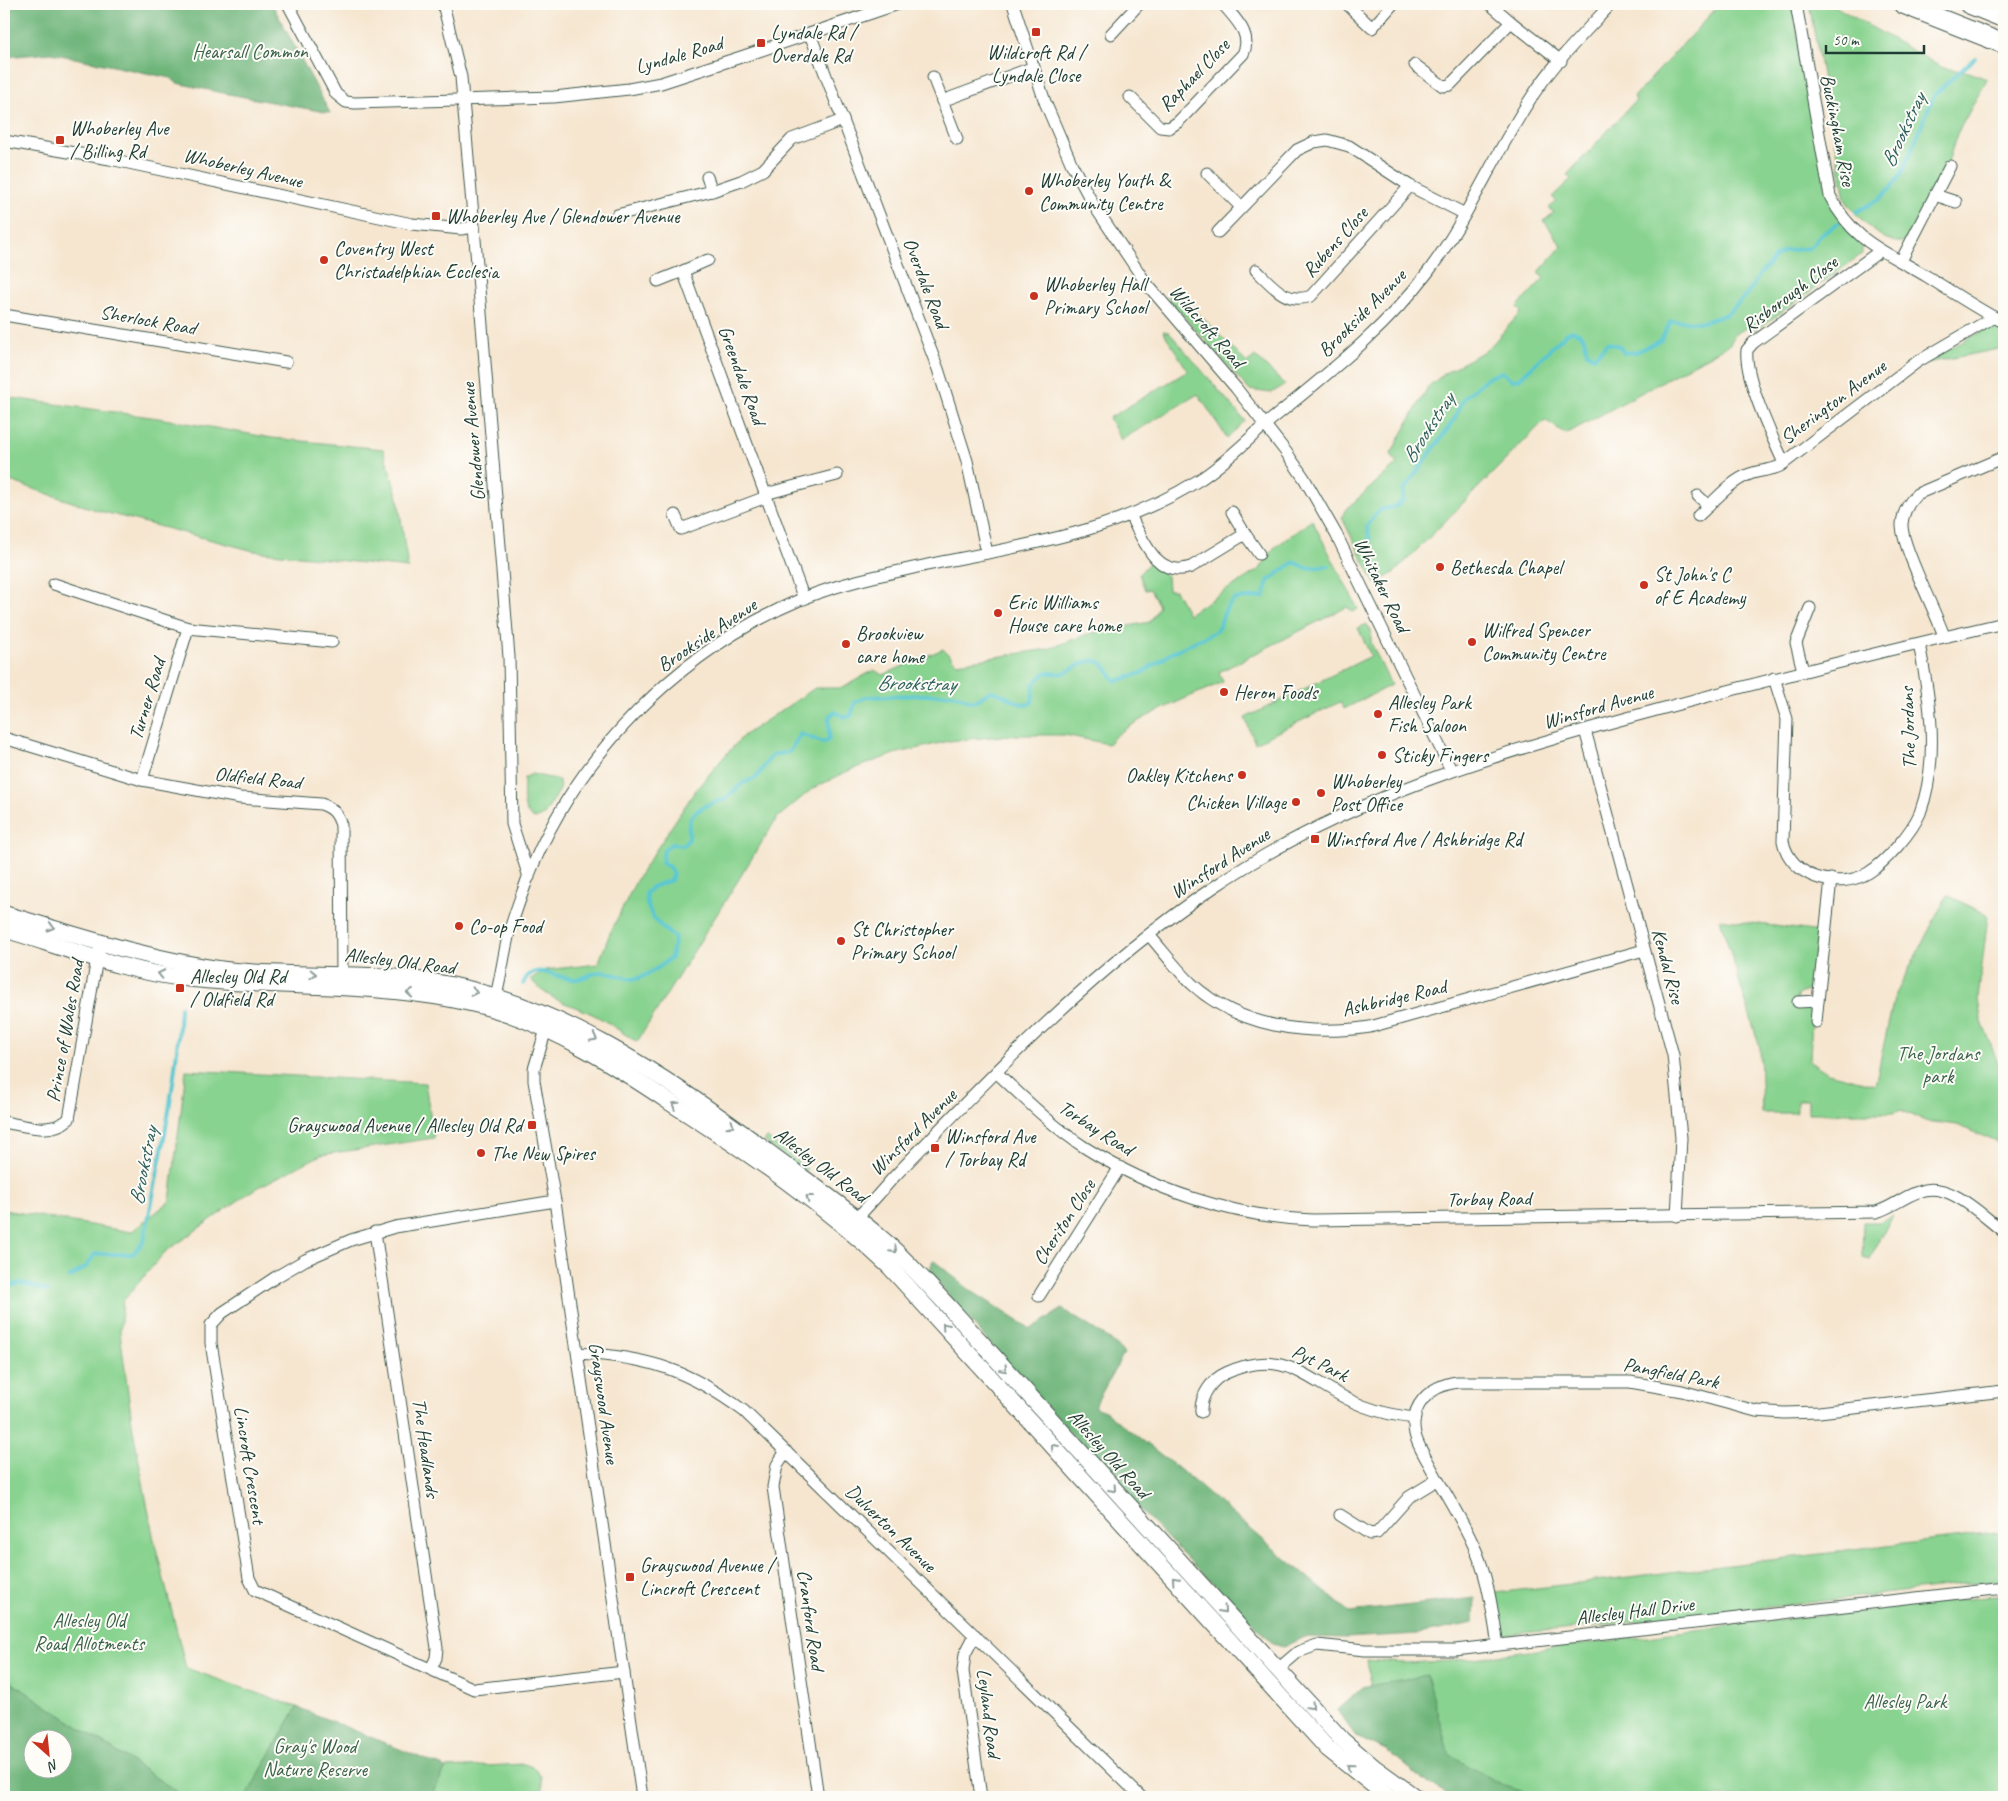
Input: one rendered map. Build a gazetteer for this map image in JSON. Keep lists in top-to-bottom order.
{
  "streets": {
    "main road": ["Allesley Old Road"],
    "street": [
      "Lyndale Road",
      "Raphael Close",
      "Buckingham Rise",
      "Whoberley Avenue",
      "Rubens Close",
      "Overdale Road",
      "Risborough Close",
      "Brookside Avenue",
      "Sherlock Road",
      "Wildcroft Road",
      "Greendale Road",
      "Sherington Avenue",
      "Glendower Avenue",
      "Whitaker Road",
      "Turner Road",
      "Winsford Avenue",
      "The Jordans",
      "Oldfield Road",
      "Kendal Rise",
      "Ashbridge Road",
      "Prince of Wales Road",
      "Torbay Road",
      "Cheriton Close",
      "Pyt Park",
      "Pangfield Park",
      "Grayswood Avenue",
      "The Headlands",
      "Lincroft Crescent",
      "Dulverton Avenue",
      "Allesley Hall Drive",
      "Cranford Road",
      "Leyland Road"
    ]
  },
  "crossings": [
    ["Lyndale Road", "Overdale Road"],
    ["Lyndale Road", "Glendower Avenue"],
    ["Buckingham Rise", "Risborough Close"],
    ["Buckingham Rise", "Sherington Avenue"],
    ["Whoberley Avenue", "Glendower Avenue"],
    ["Overdale Road", "Brookside Avenue"],
    ["Risborough Close", "Sherington Avenue"],
    ["Brookside Avenue", "Wildcroft Road"],
    ["Brookside Avenue", "Greendale Road"],
    ["Brookside Avenue", "Glendower Avenue"],
    ["Brookside Avenue", "Whitaker Road"],
    ["Brookside Avenue", "Allesley Old Road"],
    ["Wildcroft Road", "Whitaker Road"],
    ["Whitaker Road", "Winsford Avenue"],
    ["Turner Road", "Oldfield Road"],
    ["Winsford Avenue", "The Jordans"],
    ["Winsford Avenue", "Allesley Old Road"],
    ["Winsford Avenue", "Kendal Rise"],
    ["Winsford Avenue", "Ashbridge Road"],
    ["Winsford Avenue", "Torbay Road"],
    ["Oldfield Road", "Allesley Old Road"],
    ["Allesley Old Road", "Prince of Wales Road"],
    ["Allesley Old Road", "Grayswood Avenue"],
    ["Allesley Old Road", "Allesley Hall Drive"],
    ["Kendal Rise", "Ashbridge Road"],
    ["Kendal Rise", "Torbay Road"],
    ["Torbay Road", "Cheriton Close"],
    ["Pyt Park", "Pangfield Park"],
    ["Grayswood Avenue", "Lincroft Crescent"],
    ["Grayswood Avenue", "Dulverton Avenue"],
    ["The Headlands", "Lincroft Crescent"],
    ["Dulverton Avenue", "Cranford Road"],
    ["Dulverton Avenue", "Leyland Road"]
  ],
  "water": ["Brookstray"],
  "parks": [
    "Hearsall Common",
    "The Jordans park",
    "Allesley Old Road Allotments",
    "Allesley Park",
    "Gray's Wood Nature Reserve"
  ],
  "places": {
    "transit": [
      "Wildcroft Rd / Lyndale Close",
      "Lyndale Rd / Overdale Rd",
      "Whoberley Ave / Billing Rd",
      "Whoberley Ave / Glendower Avenue",
      "Winsford Ave / Ashbridge Rd",
      "Allesley Old Rd / Oldfield Rd",
      "Grayswood Avenue / Allesley Old Rd",
      "Winsford Ave / Torbay Rd",
      "Grayswood Avenue / Lincroft Crescent"
    ],
    "other": [
      "Whoberley Youth & Community Centre",
      "Coventry West Christadelphian Ecclesia",
      "Whoberley Hall Primary School",
      "Bethesda Chapel",
      "St John's C of E Academy",
      "Eric Williams House care home",
      "Wilfred Spencer Community Centre",
      "Brookview care home",
      "Heron Foods",
      "Allesley Park Fish Saloon",
      "Sticky Fingers",
      "Oakley Kitchens",
      "Whoberley Post Office",
      "Chicken Village",
      "Co-op Food",
      "St Christopher Primary School",
      "The New Spires"
    ]
  },
  "scale_bar": "50 m",
  "north": "bottom right"
}
